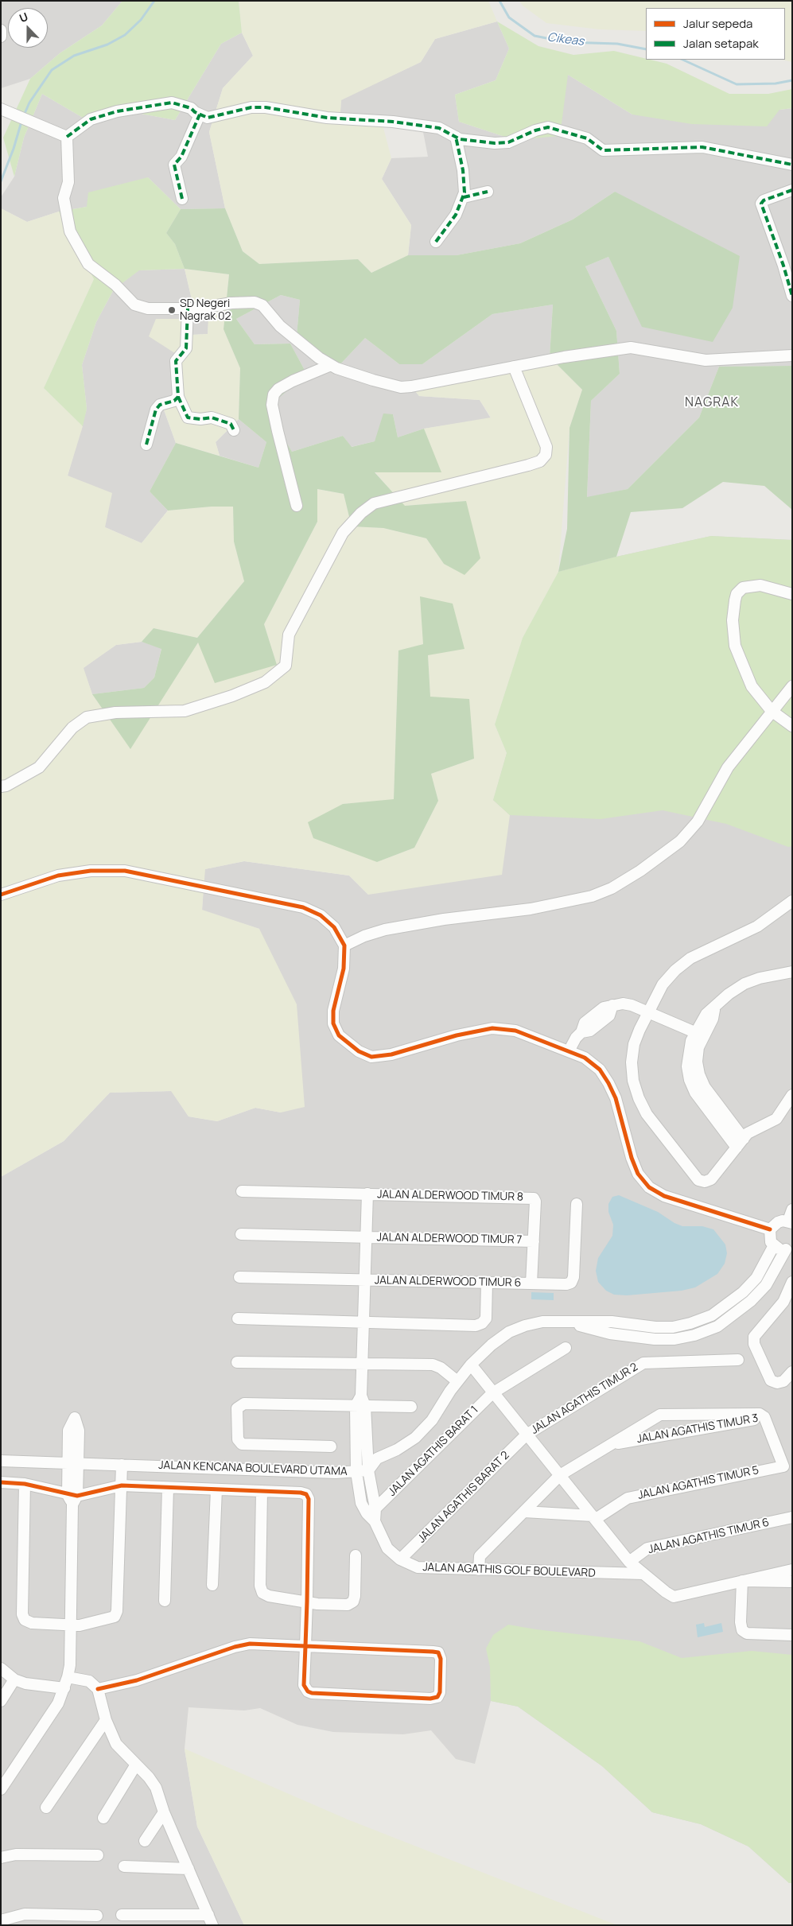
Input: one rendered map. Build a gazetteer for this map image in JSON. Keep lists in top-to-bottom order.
{
  "streets": {
    "street": [
      "JALAN ALDERWOOD TIMUR 8",
      "JALAN ALDERWOOD TIMUR 7",
      "JALAN ALDERWOOD TIMUR 6",
      "JALAN AGATHIS TIMUR 2",
      "JALAN AGATHIS TIMUR 3",
      "JALAN AGATHIS BARAT 1",
      "JALAN KENCANA BOULEVARD UTAMA",
      "JALAN AGATHIS TIMUR 5",
      "JALAN AGATHIS BARAT 2",
      "JALAN AGATHIS TIMUR 6",
      "JALAN AGATHIS GOLF BOULEVARD"
    ]
  },
  "crossings": [
    ["JALAN ALDERWOOD TIMUR 8", "JALAN ALDERWOOD TIMUR 7"],
    ["JALAN AGATHIS TIMUR 2", "JALAN AGATHIS BARAT 2"],
    ["JALAN AGATHIS TIMUR 3", "JALAN AGATHIS TIMUR 5"],
    ["JALAN AGATHIS TIMUR 3", "JALAN AGATHIS GOLF BOULEVARD"],
    ["JALAN AGATHIS BARAT 1", "JALAN AGATHIS GOLF BOULEVARD"],
    ["JALAN AGATHIS BARAT 2", "JALAN AGATHIS GOLF BOULEVARD"]
  ],
  "districts": ["NAGRAK"],
  "water": ["Cikeas"],
  "places": ["SD Negeri Nagrak 02"],
  "legend": ["Jalur sepeda", "Jalan setapak"],
  "north": "top"
}
